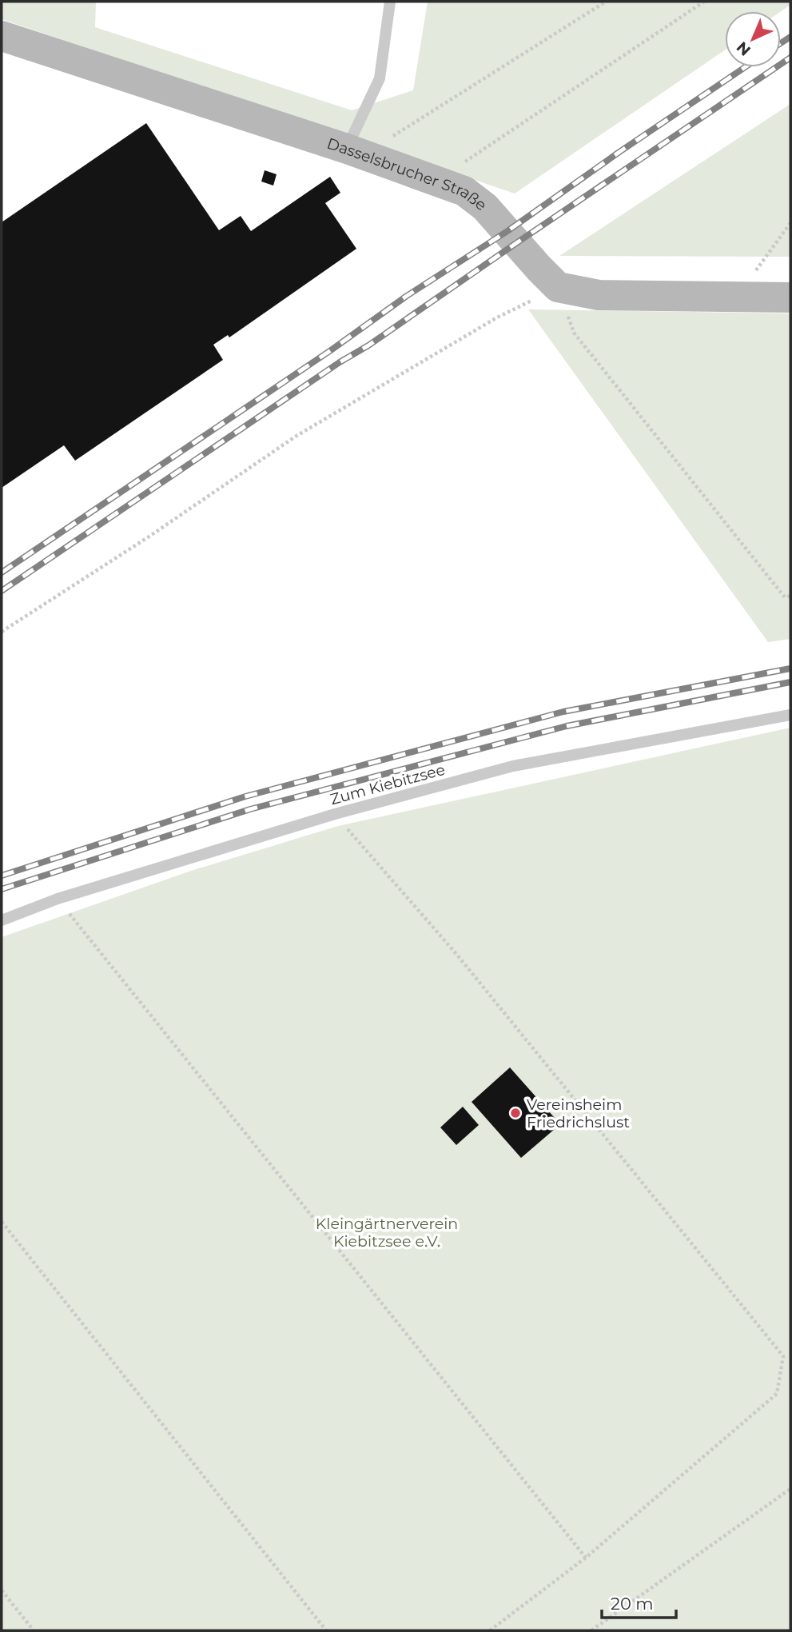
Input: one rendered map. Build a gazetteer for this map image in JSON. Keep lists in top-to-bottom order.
{
  "streets": {
    "street": ["Dasselsbrucher Straße"],
    "lane": ["Zum Kiebitzsee"]
  },
  "parks": ["Kleingärtnerverein Kiebitzsee e.V."],
  "places": ["Vereinsheim Friedrichslust"],
  "scale_bar": "20 m",
  "north": "bottom left"
}
